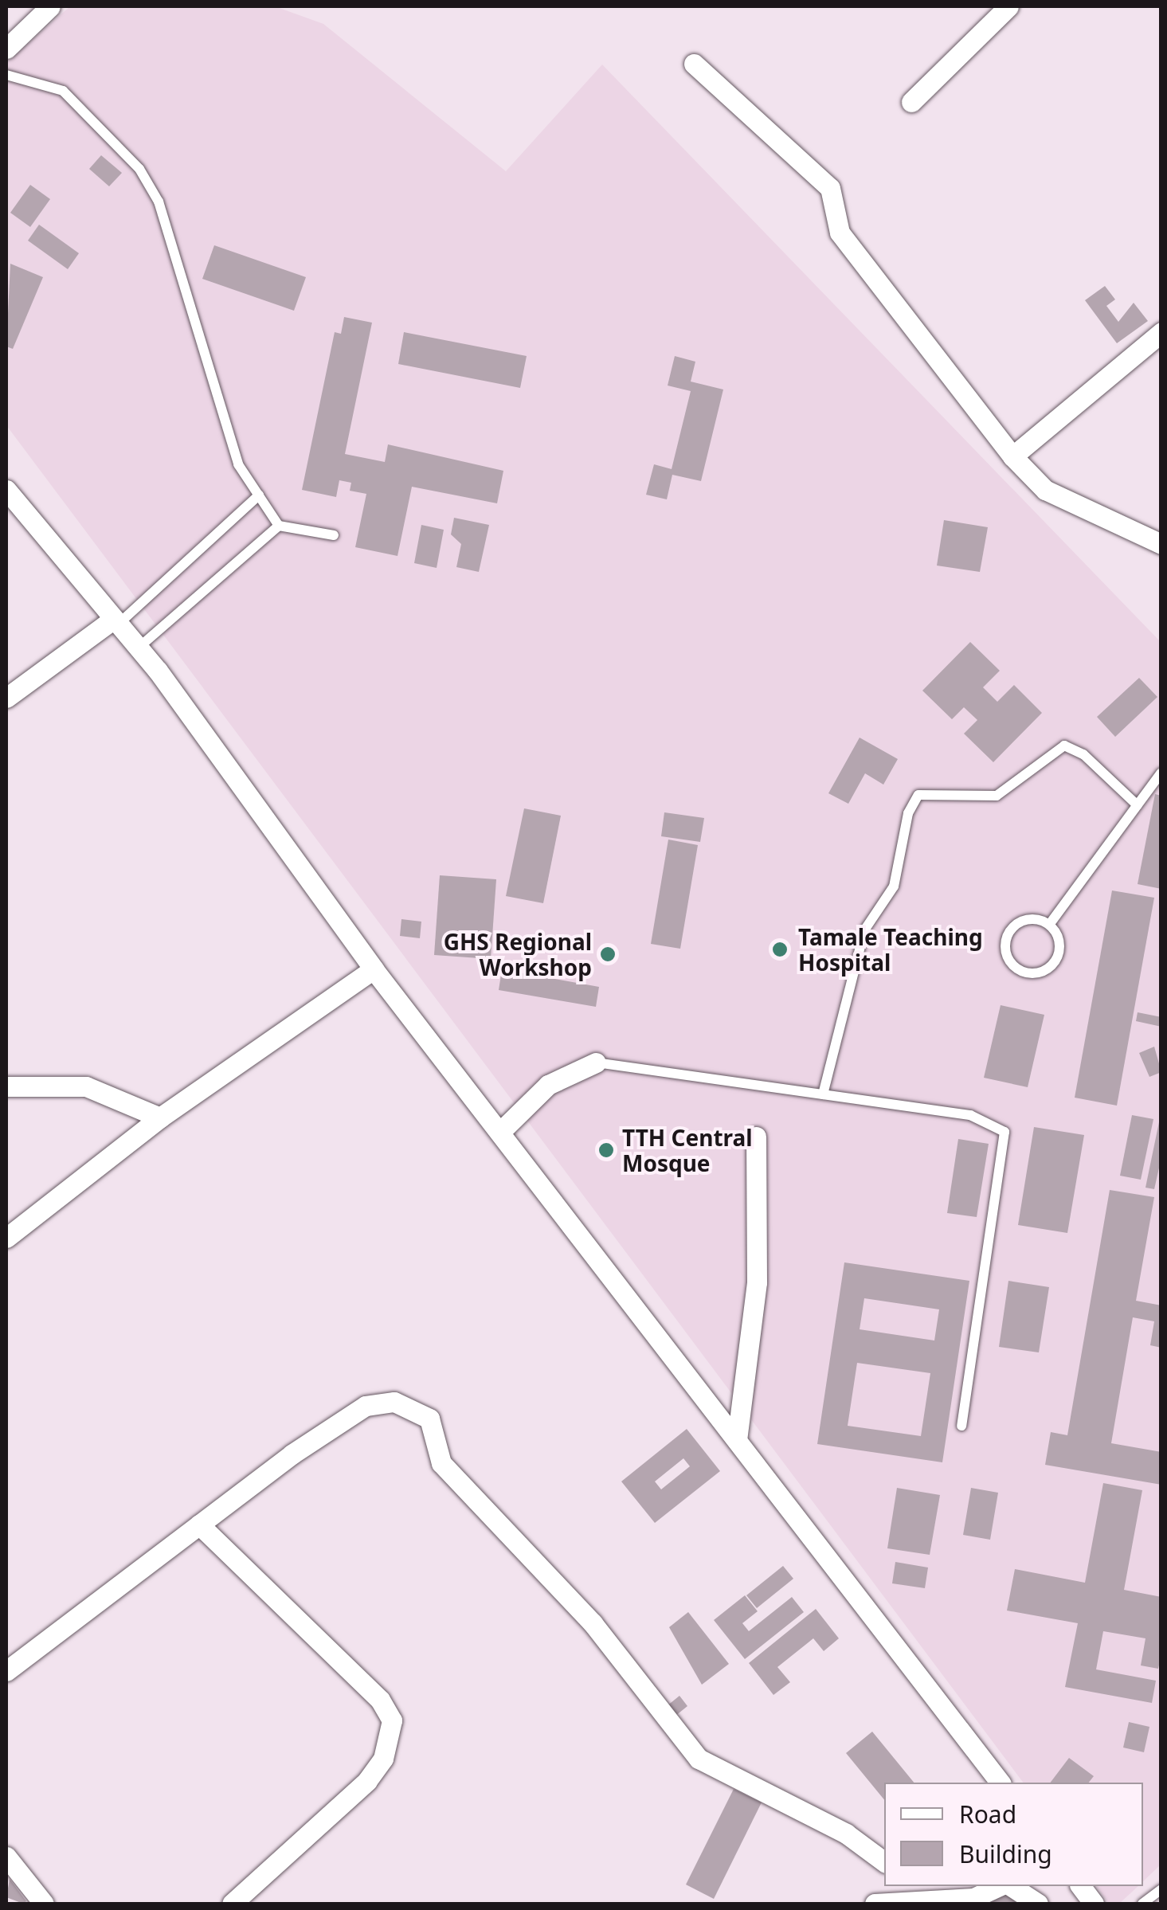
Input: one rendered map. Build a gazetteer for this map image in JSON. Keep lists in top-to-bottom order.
{
  "places": ["Tamale Teaching Hospital", "GHS Regional Workshop", "TTH Central Mosque"],
  "legend": ["Road", "Building"]
}
